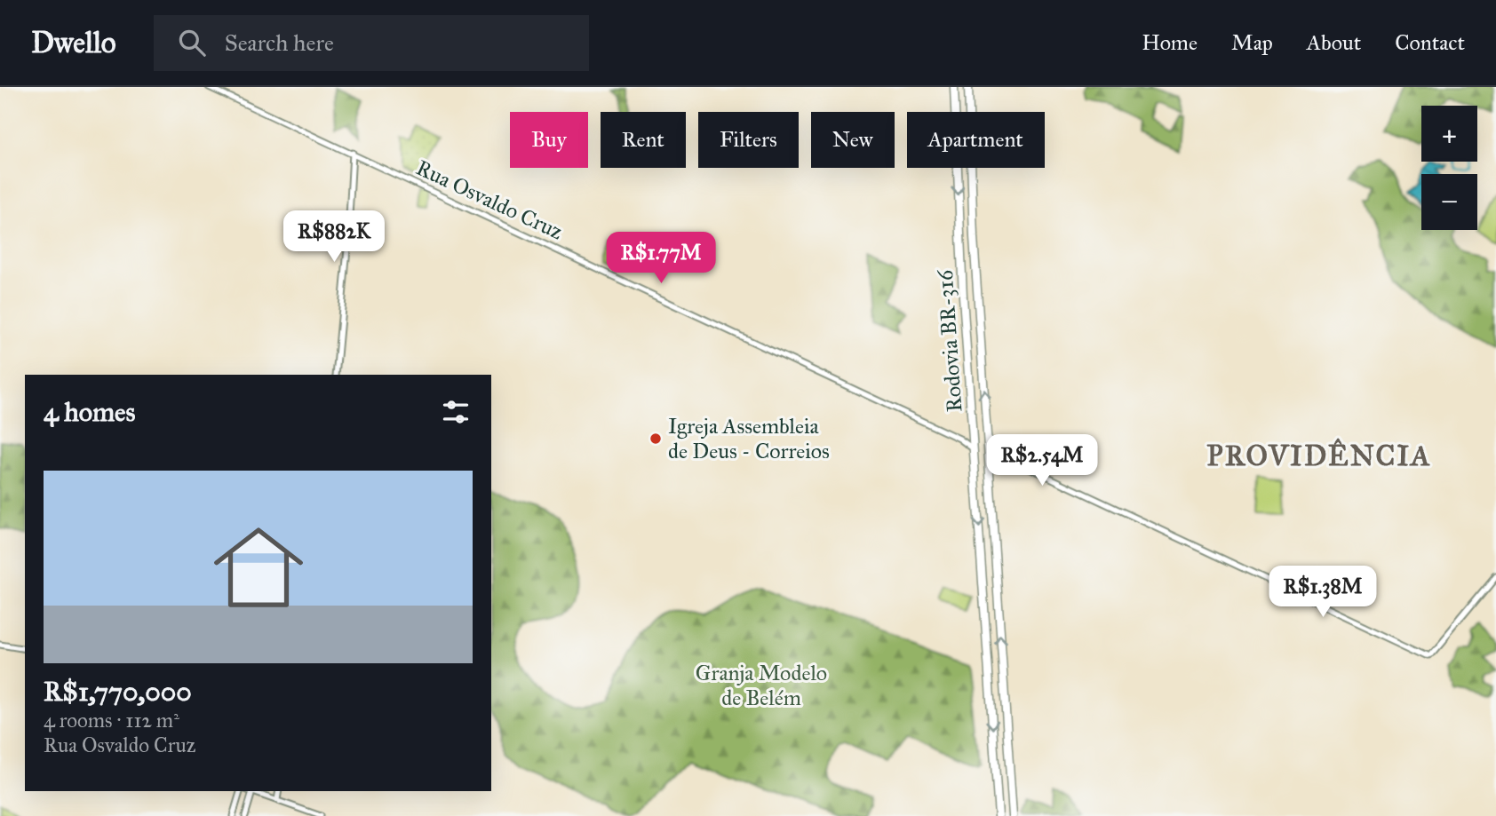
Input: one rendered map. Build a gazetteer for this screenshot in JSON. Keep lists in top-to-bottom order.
{
  "streets": {
    "highway": ["Rodovia BR-316"],
    "street": ["Rua Osvaldo Cruz"]
  },
  "crossings": [
    ["Rua Osvaldo Cruz", "Rodovia BR-316"]
  ],
  "districts": ["PROVIDÊNCIA"],
  "parks": ["Granja Modelo de Belém"],
  "places": ["Igreja Assembleia de Deus - Correios"],
  "page": {
    "header": "Dwello",
    "search": "Search here",
    "nav": [
      "Home",
      "Map",
      "About",
      "Contact"
    ],
    "map_buttons": ["+", "−"],
    "chip": [
      "Buy",
      "Rent",
      "Filters",
      "New",
      "Apartment"
    ],
    "price": [
      "R$882K",
      "R$1.77M",
      "R$2.54M",
      "R$1.38M"
    ],
    "heading": "4 homes",
    "list": [
      {
        "name": "R$1,770,000",
        "note": "4 rooms · 112 m² · Rua Osvaldo Cruz"
      }
    ]
  }
}
